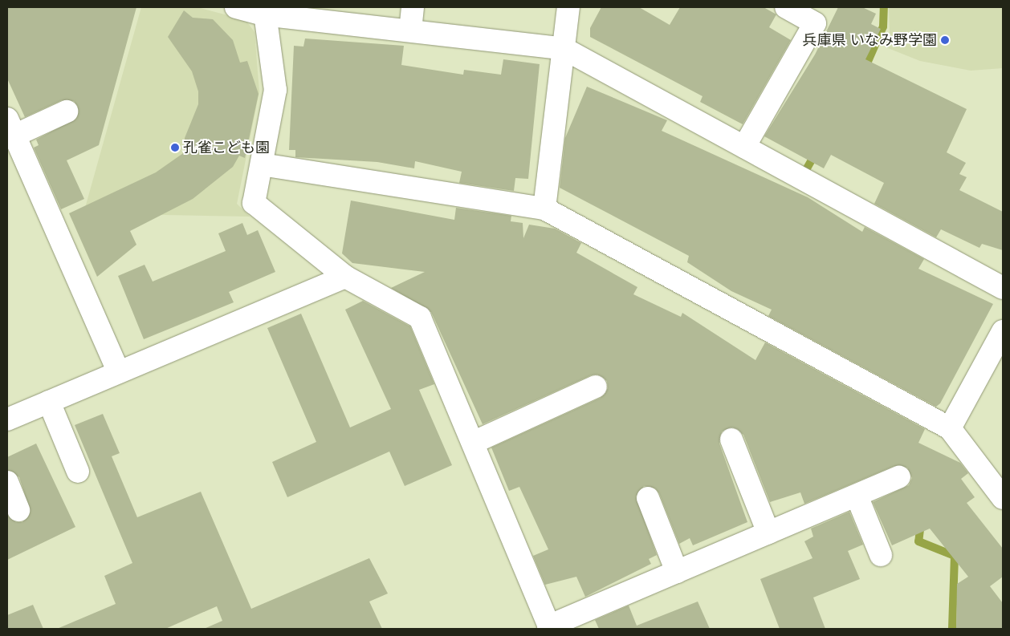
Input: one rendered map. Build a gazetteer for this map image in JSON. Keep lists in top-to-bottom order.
{
  "places": ["兵庫県 いなみ野学園", "孔雀こども園"]
}
